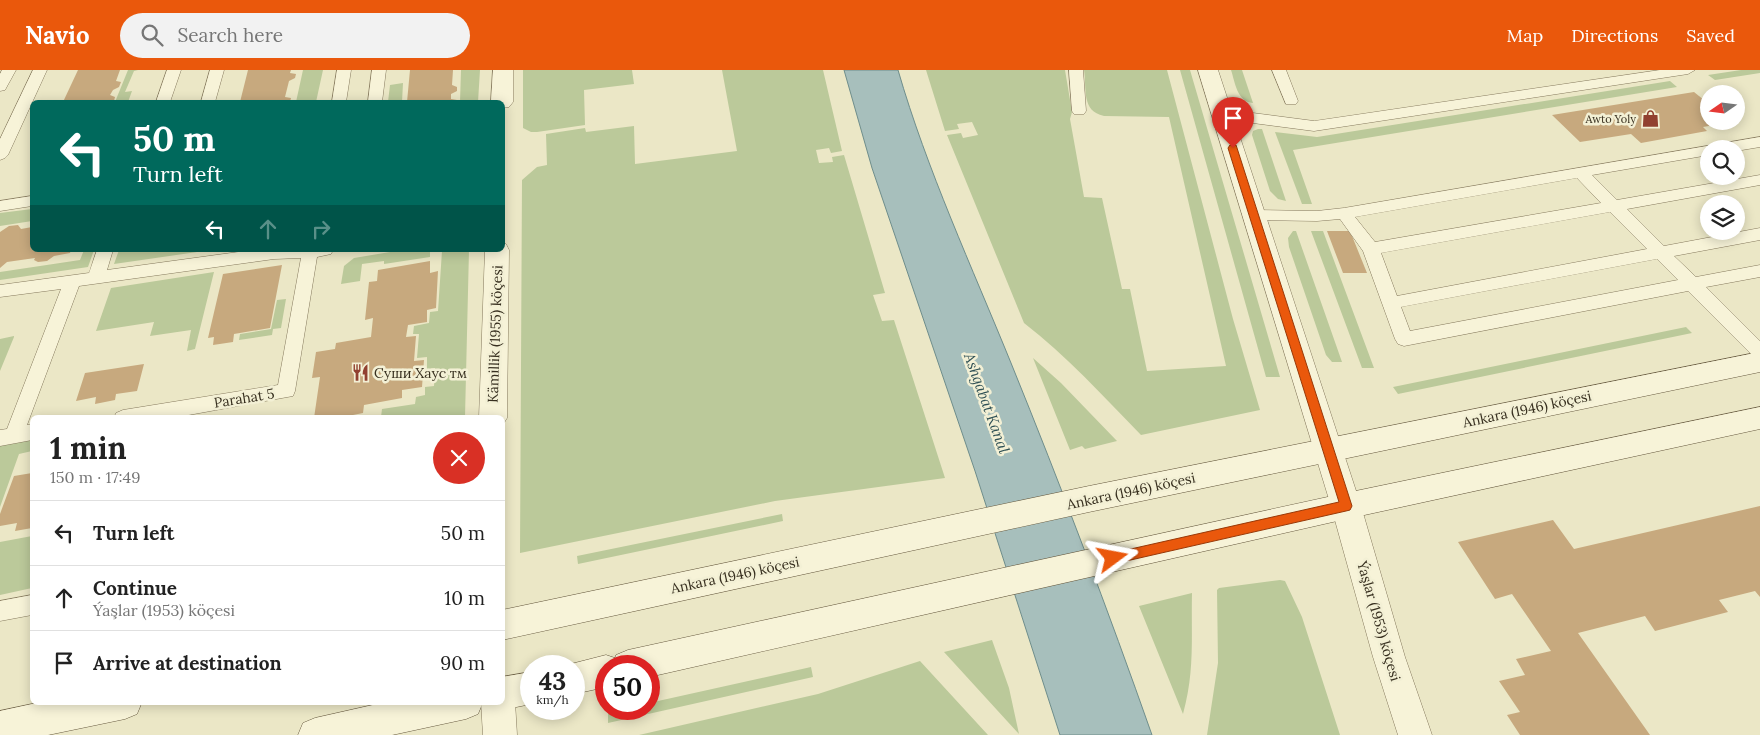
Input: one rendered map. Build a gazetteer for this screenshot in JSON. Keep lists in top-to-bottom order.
{
  "streets": {
    "main road": ["Kämillik (1955) köçesi", "Ankara (1946) köçesi", "Ýaşlar (1953) köçesi"],
    "lane": ["Parahat 5"]
  },
  "crossings": [
    ["Ankara (1946) köçesi", "Ýaşlar (1953) köçesi"]
  ],
  "water": ["Ashgabat Kanal"],
  "places": {
    "shop": ["Awto Yoly"],
    "restaurant": ["Суши Хаус тм"]
  },
  "north": "left",
  "page": {
    "header": "Navio",
    "search": "Search here",
    "nav": ["Map", "Directions", "Saved"],
    "turn": ["50 m", "Turn left"],
    "heading": ["1 min", "150 m · 17:49"],
    "list": [
      {
        "name": "Turn left",
        "value": "50 m"
      },
      {
        "name": "Continue",
        "note": "Ýaşlar (1953) köçesi",
        "value": "10 m"
      },
      {
        "name": "Arrive at destination",
        "value": "90 m"
      }
    ],
    "speed": "43 km/h",
    "limit": "50"
  }
}
